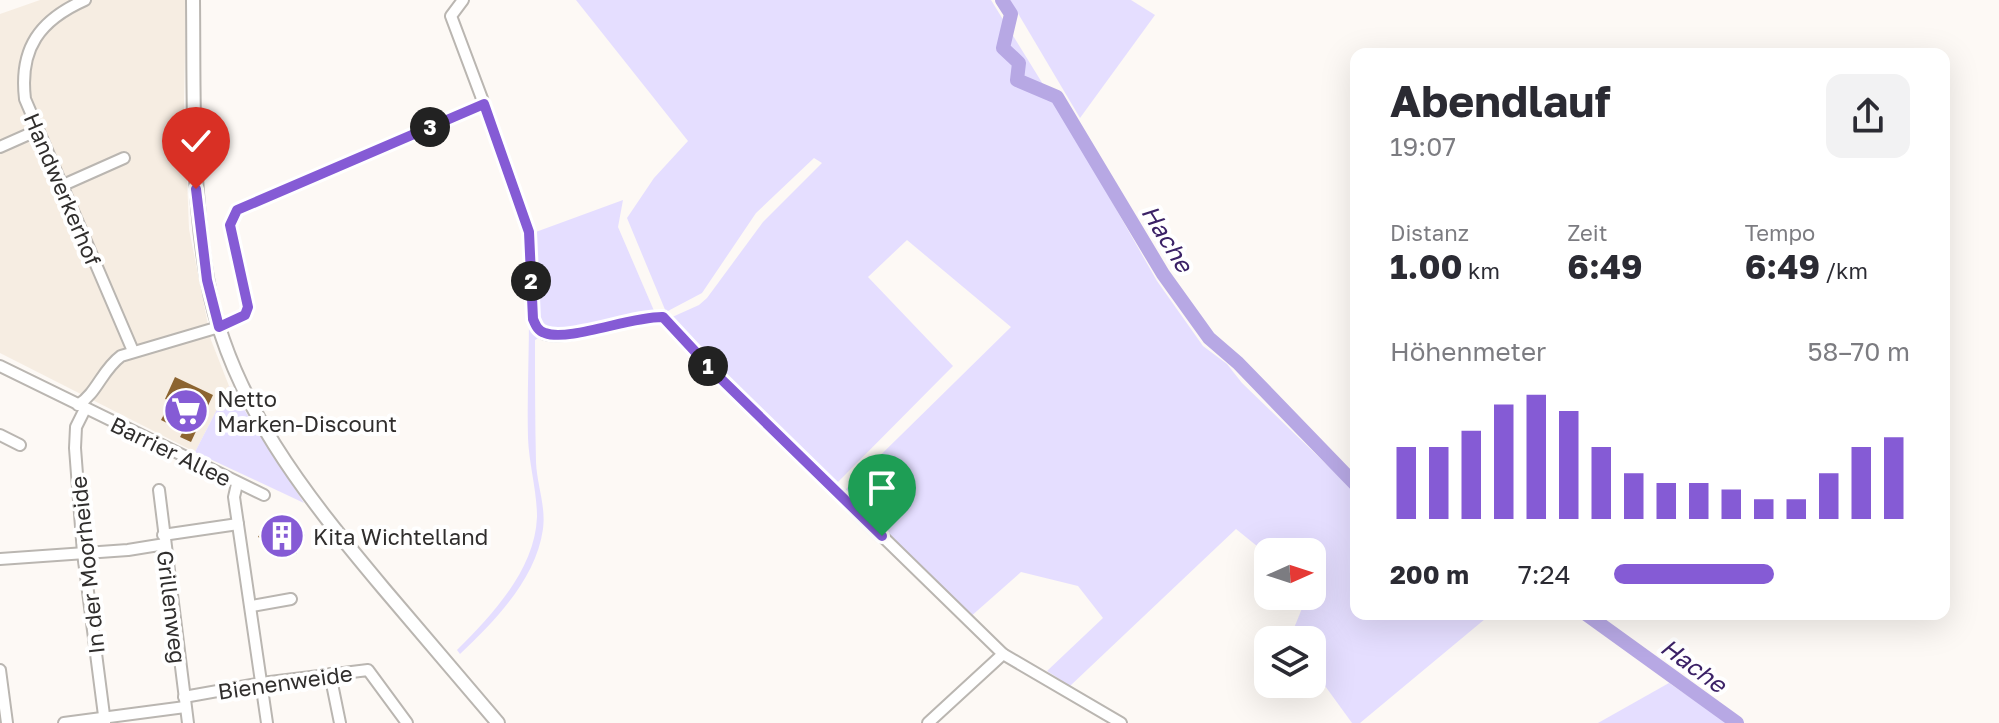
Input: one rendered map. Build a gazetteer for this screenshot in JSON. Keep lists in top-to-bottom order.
{
  "streets": {
    "street": [
      "Handwerkerhof",
      "Barrier Allee",
      "In der Moorheide",
      "Grillenweg",
      "Bienenweide"
    ]
  },
  "crossings": [
    ["Barrier Allee", "In der Moorheide"],
    ["In der Moorheide", "Bienenweide"],
    ["Grillenweg", "Bienenweide"]
  ],
  "water": ["Hache"],
  "places": {
    "supermarket": ["Netto Marken-Discount"],
    "building": ["Kita Wichtelland"]
  },
  "north": "right",
  "page": {
    "heading": ["Abendlauf", "19:07"],
    "pins": ["3", "2", "1"],
    "stats": [
      ["Distanz", "1.00 km"],
      ["Zeit", "6:49"],
      ["Tempo", "6:49 /km"]
    ],
    "chart": ["Höhenmeter", "58–70 m"],
    "list": [
      {
        "name": "200 m",
        "note": "7:24"
      }
    ]
  }
}
